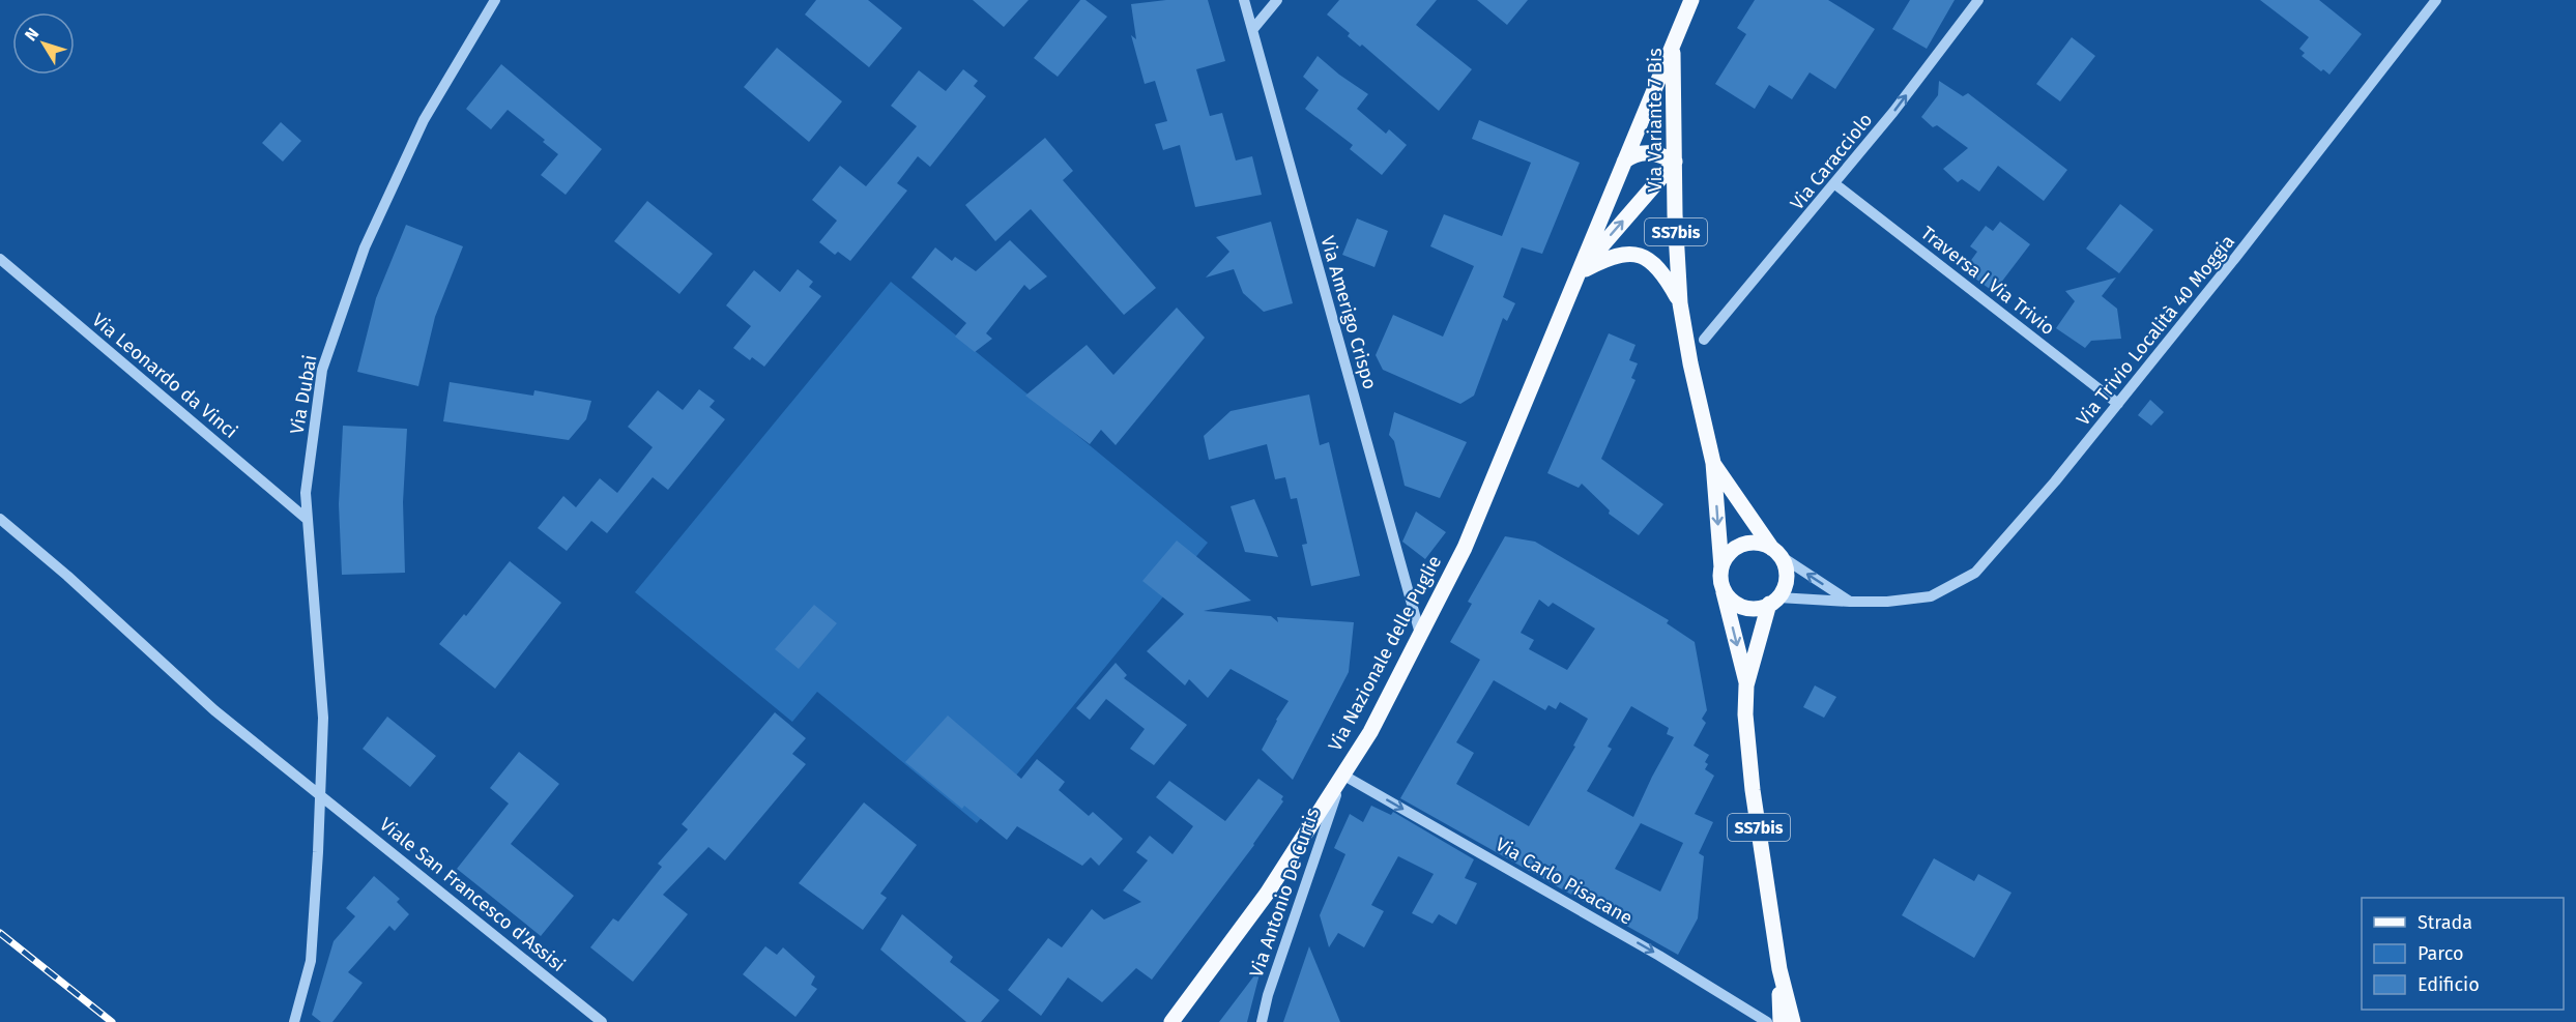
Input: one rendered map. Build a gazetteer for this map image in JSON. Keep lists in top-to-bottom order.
{
  "streets": {
    "main road": ["Via Variante 7 Bis", "SS7bis", "Via Nazionale delle Puglie"],
    "street": [
      "Via Caracciolo",
      "Traversa I Via Trivio",
      "Via Amerigo Crispo",
      "Via Trivio Località 40 Moggia",
      "Via Leonardo da Vinci",
      "Via Dubai",
      "Via Carlo Pisacane",
      "Via Antonio De Curtis",
      "Viale San Francesco d'Assisi"
    ]
  },
  "crossings": [
    ["Via Variante 7 Bis", "SS7bis"],
    ["Via Variante 7 Bis", "Via Trivio Località 40 Moggia"],
    ["Via Variante 7 Bis", "Via Nazionale delle Puglie"],
    ["Via Caracciolo", "Traversa I Via Trivio"],
    ["SS7bis", "Via Trivio Località 40 Moggia"],
    ["Traversa I Via Trivio", "Via Trivio Località 40 Moggia"],
    ["Via Amerigo Crispo", "Via Nazionale delle Puglie"],
    ["Via Leonardo da Vinci", "Via Dubai"],
    ["Via Dubai", "Viale San Francesco d'Assisi"],
    ["Via Nazionale delle Puglie", "Via Carlo Pisacane"],
    ["Via Nazionale delle Puglie", "Via Antonio De Curtis"],
    ["Via Carlo Pisacane", "Via Antonio De Curtis"]
  ],
  "one_way": ["Via Caracciolo", "Via Carlo Pisacane"],
  "legend": ["Strada", "Parco", "Edificio"],
  "north": "top left"
}
